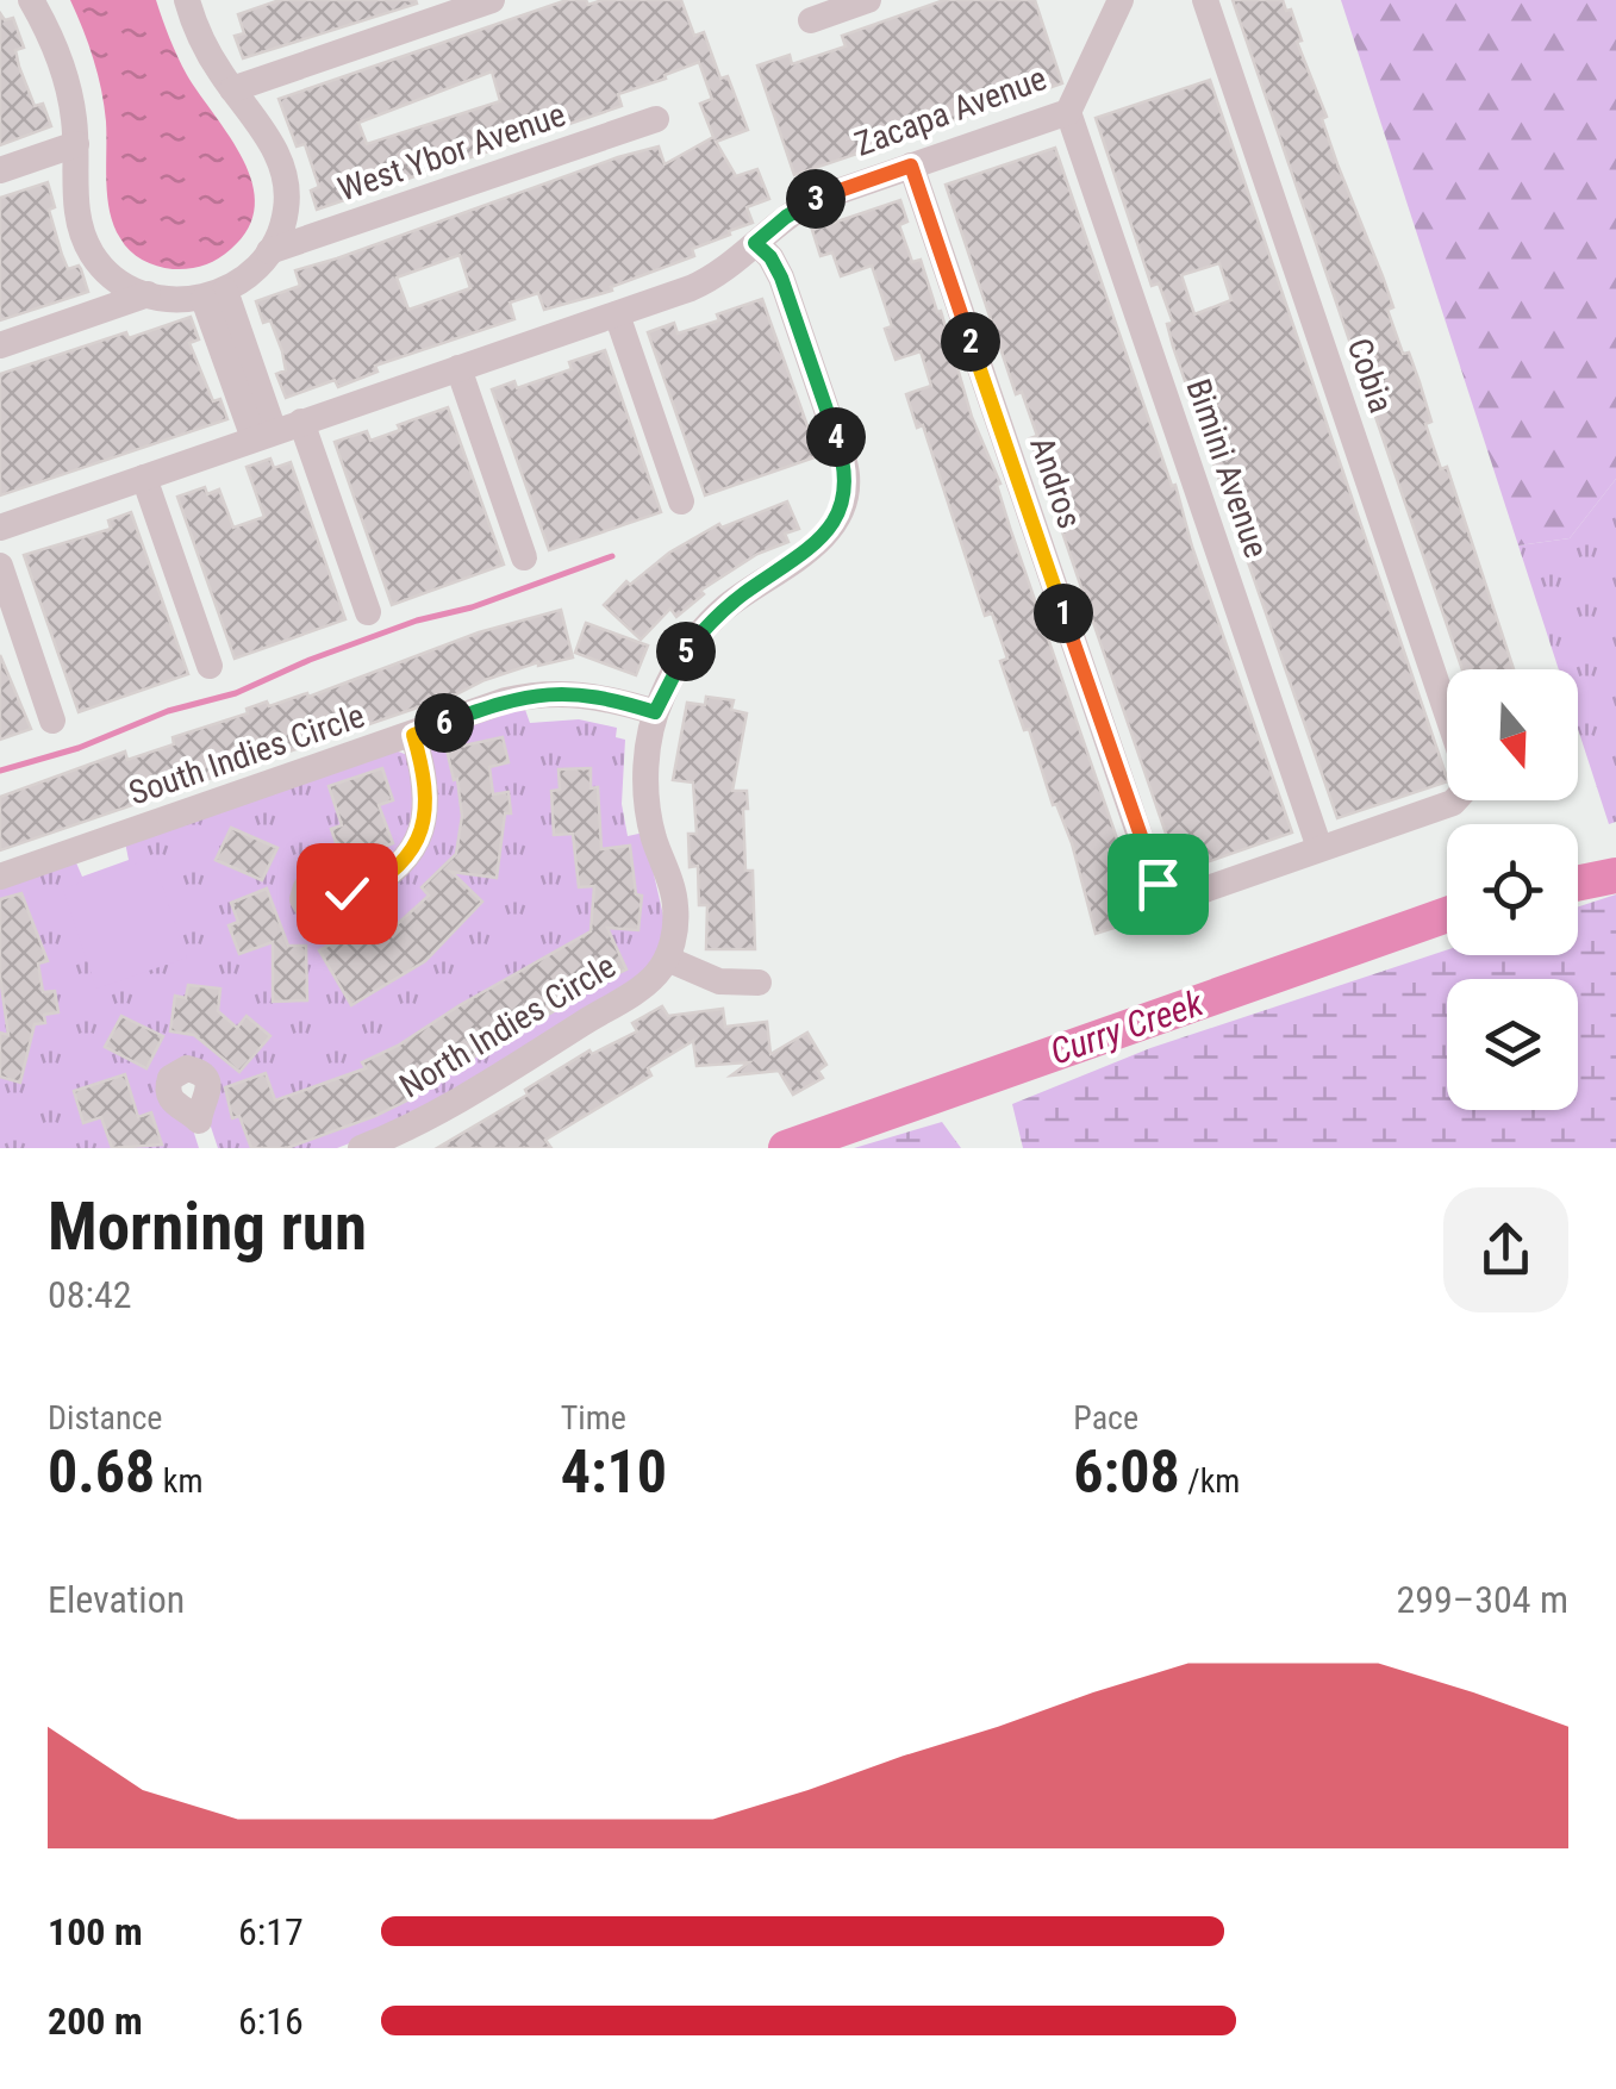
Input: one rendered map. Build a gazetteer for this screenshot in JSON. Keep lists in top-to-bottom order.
{
  "streets": {
    "street": [
      "Zacapa Avenue",
      "West Ybor Avenue",
      "Cobia",
      "Bimini Avenue",
      "Andros",
      "South Indies Circle",
      "North Indies Circle"
    ]
  },
  "crossings": [
    ["Zacapa Avenue", "Bimini Avenue"],
    ["Zacapa Avenue", "Andros"],
    ["Zacapa Avenue", "North Indies Circle"],
    ["Bimini Avenue", "Andros"],
    ["South Indies Circle", "North Indies Circle"]
  ],
  "water": ["Curry Creek"],
  "north": "bottom",
  "page": {
    "pins": [
      "3",
      "2",
      "4",
      "1",
      "5",
      "6"
    ],
    "heading": ["Morning run", "08:42"],
    "stats": [
      ["Distance", "0.68 km"],
      ["Time", "4:10"],
      ["Pace", "6:08 /km"]
    ],
    "chart": ["Elevation", "299–304 m"],
    "list": [
      {
        "name": "100 m",
        "note": "6:17"
      },
      {
        "name": "200 m",
        "note": "6:16"
      }
    ]
  }
}
